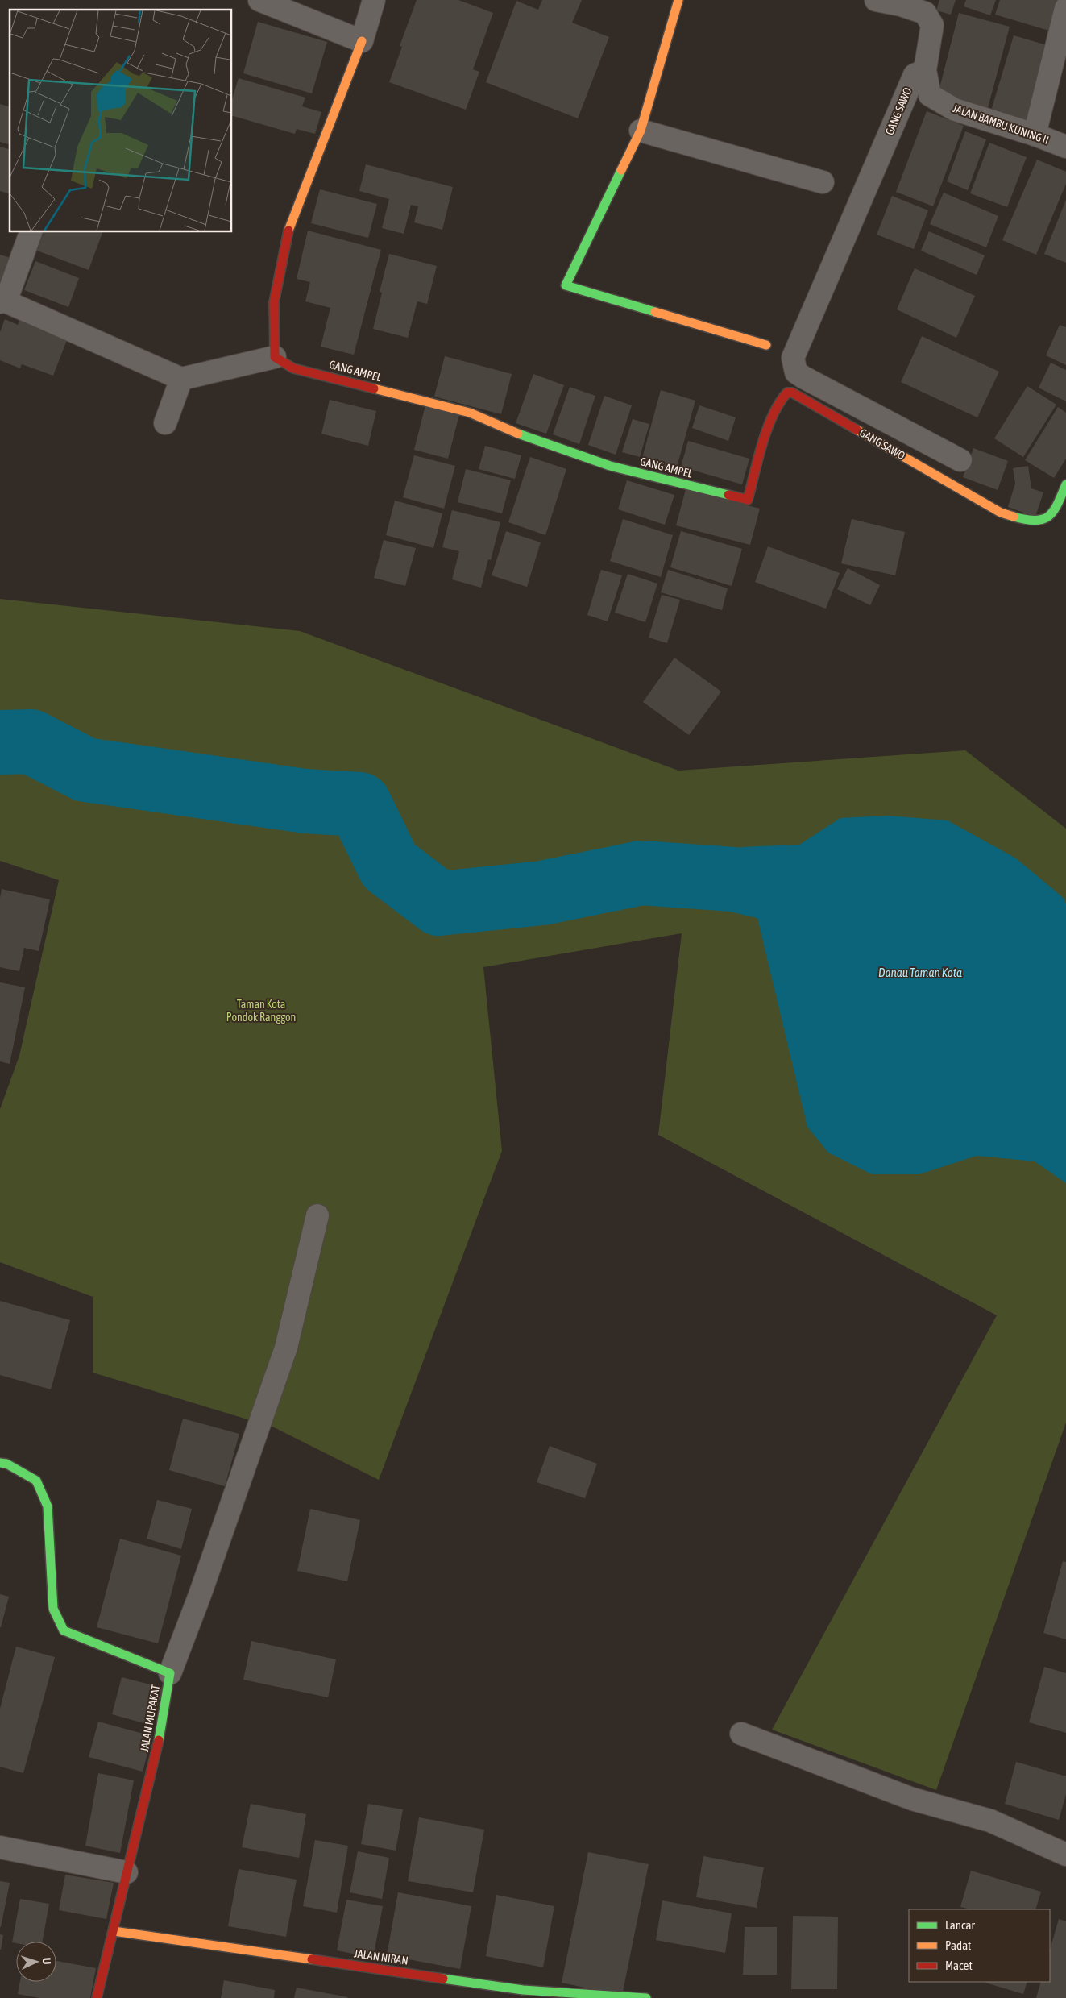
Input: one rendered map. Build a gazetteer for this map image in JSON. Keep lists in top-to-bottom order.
{
  "streets": {
    "street": [
      "GANG SAWO",
      "JALAN BAMBU KUNING II",
      "GANG AMPEL",
      "JALAN MUPAKAT",
      "JALAN NIRAN"
    ]
  },
  "crossings": [
    ["GANG SAWO", "JALAN BAMBU KUNING II"],
    ["GANG SAWO", "GANG AMPEL"],
    ["JALAN MUPAKAT", "JALAN NIRAN"]
  ],
  "water": ["Danau Taman Kota"],
  "parks": ["Taman Kota Pondok Ranggon"],
  "legend": ["Lancar", "Padat", "Macet"],
  "north": "right"
}
